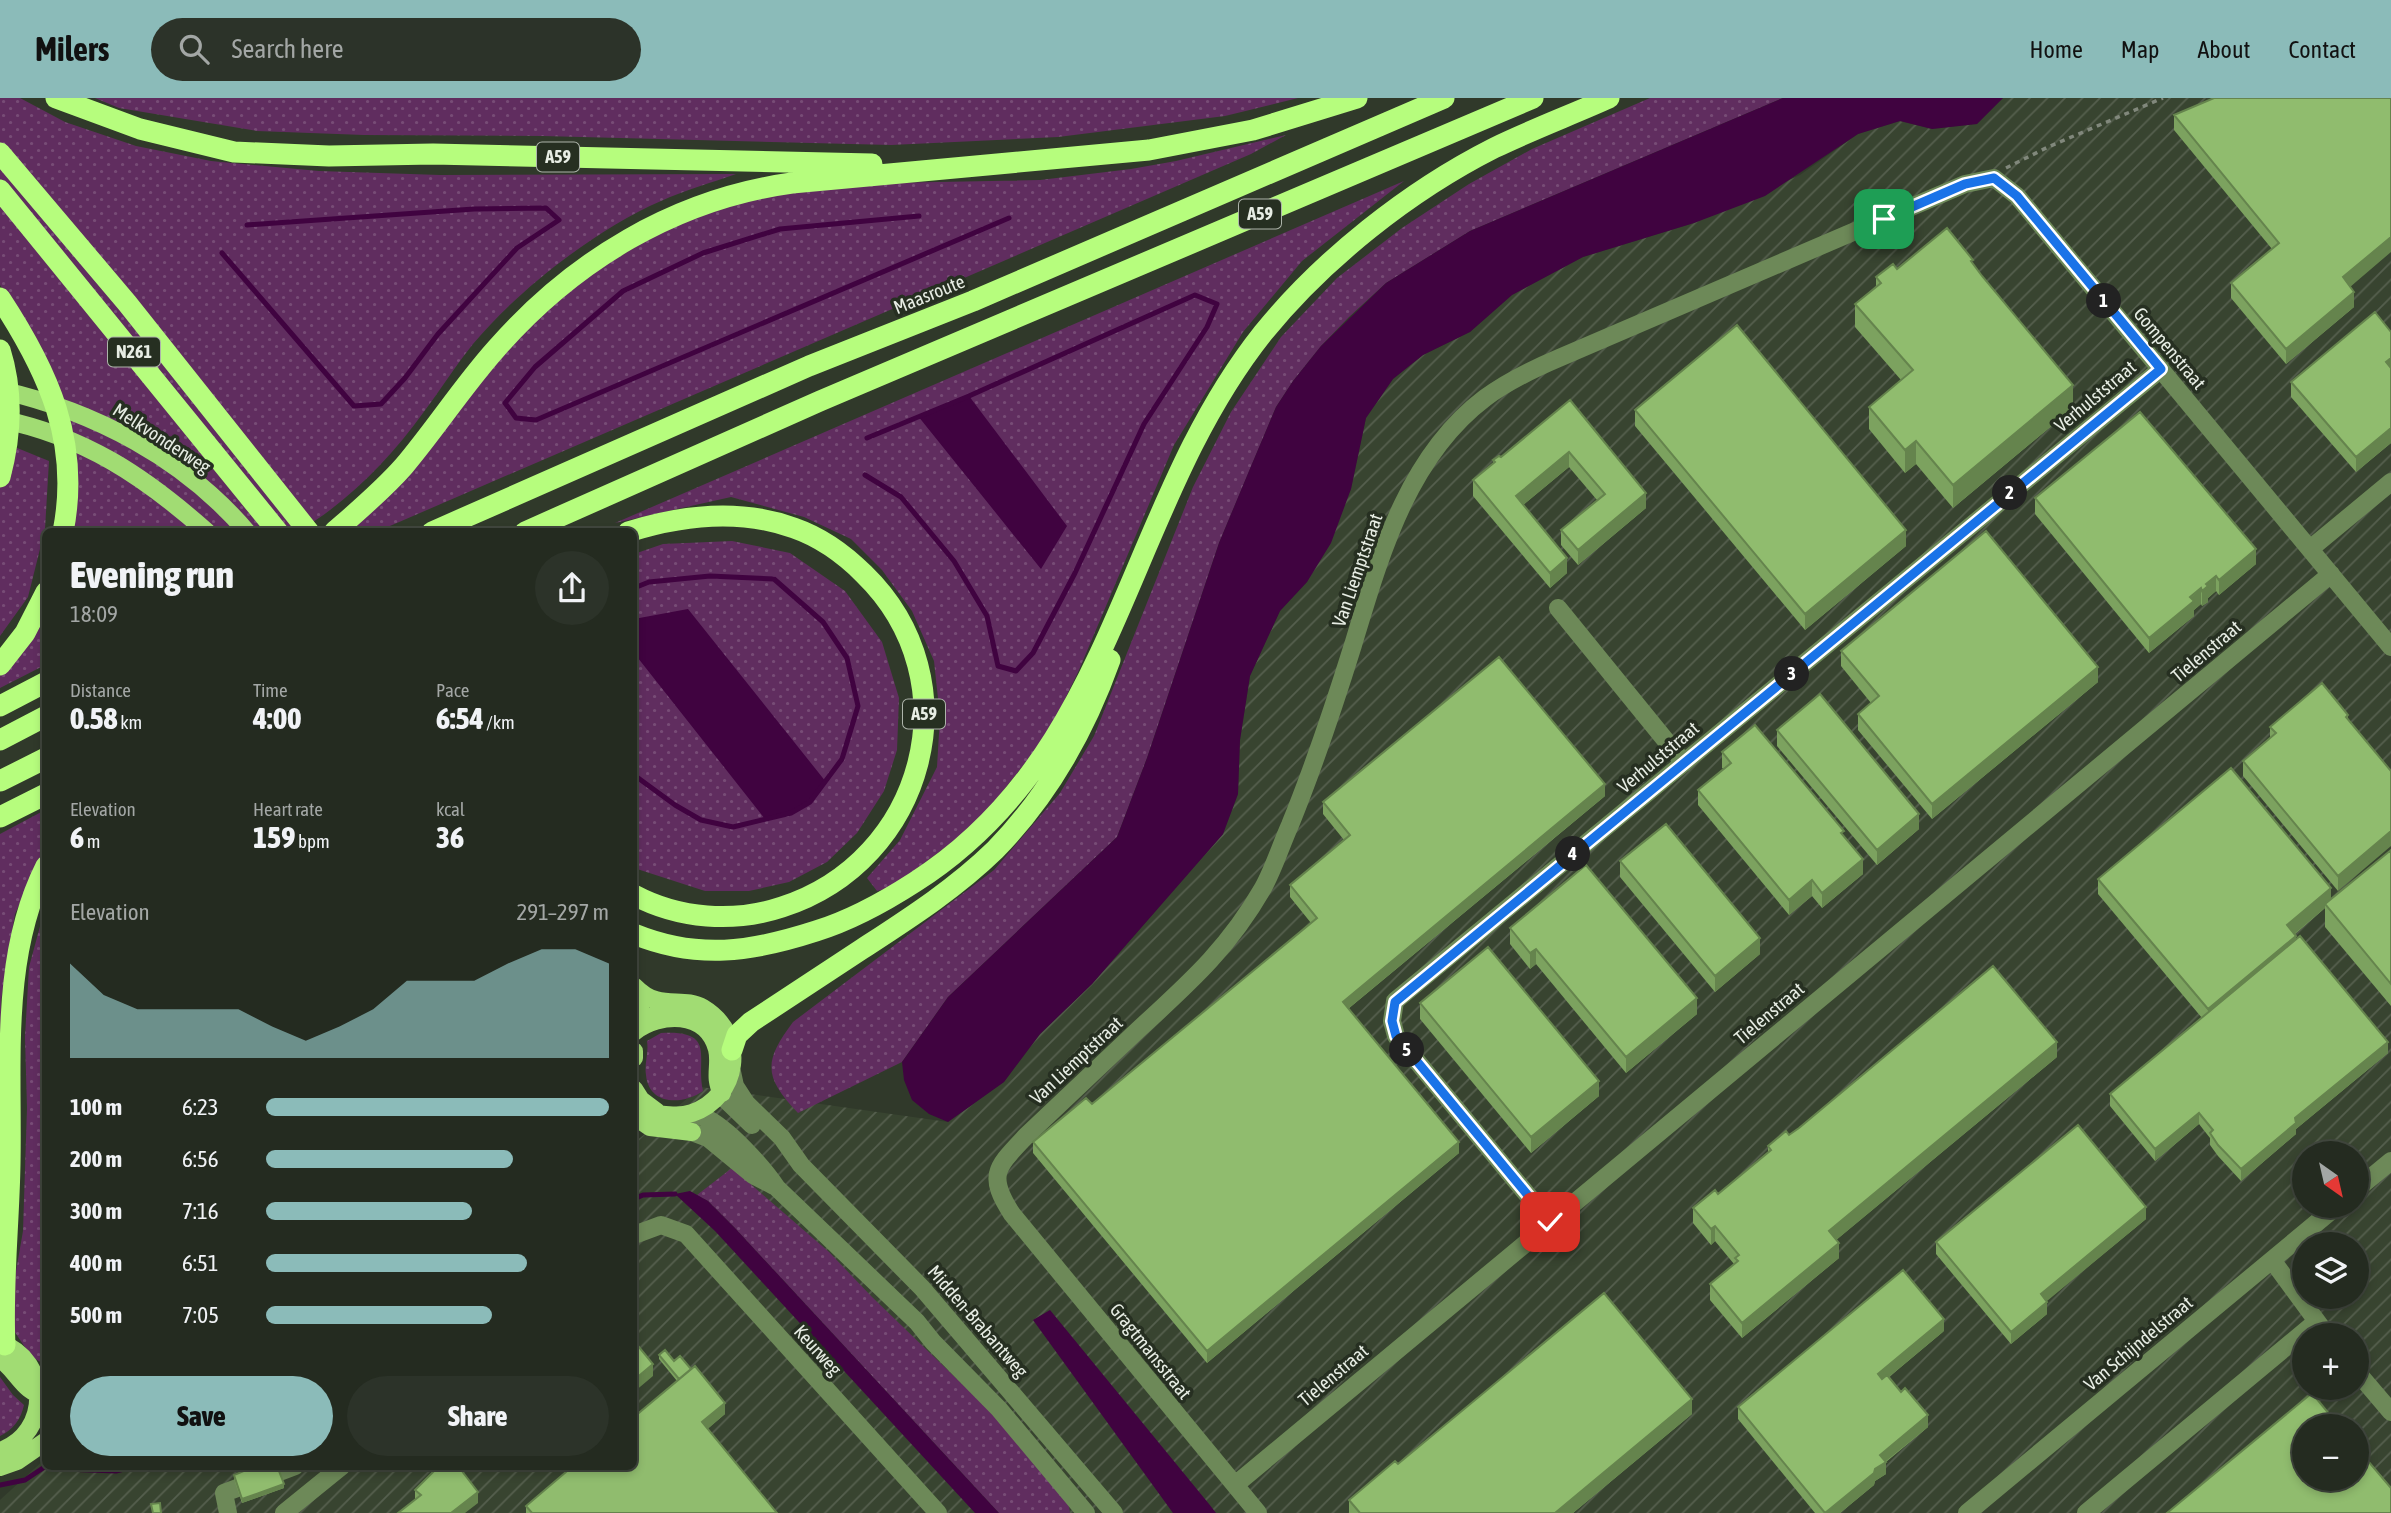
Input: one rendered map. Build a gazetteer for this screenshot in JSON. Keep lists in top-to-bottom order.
{
  "streets": {
    "highway": ["A59", "Maasroute", "N261"],
    "main road": ["Melkvonderweg"],
    "street": [
      "Gompenstraat",
      "Verhulststraat",
      "Van Liemptstraat",
      "Tielenstraat",
      "Midden-Brabantweg",
      "Van Schijndelstraat",
      "Keurweg",
      "Gragtmansstraat"
    ]
  },
  "crossings": [
    ["Gompenstraat", "Verhulststraat"],
    ["Gompenstraat", "Van Liemptstraat"],
    ["Gompenstraat", "Tielenstraat"],
    ["Verhulststraat", "Tielenstraat"],
    ["Van Liemptstraat", "Gragtmansstraat"],
    ["Tielenstraat", "Gragtmansstraat"]
  ],
  "north": "bottom right",
  "page": {
    "header": "Milers",
    "search": "Search here",
    "nav": [
      "Home",
      "Map",
      "About",
      "Contact"
    ],
    "pins": [
      "1",
      "2",
      "3",
      "4",
      "5"
    ],
    "heading": ["Evening run", "18:09"],
    "stats": [
      ["Distance", "0.58 km"],
      ["Time", "4:00"],
      ["Pace", "6:54 /km"],
      ["Elevation", "6 m"],
      ["Heart rate", "159 bpm"],
      ["kcal", "36"]
    ],
    "chart": ["Elevation", "291–297 m"],
    "list": [
      {
        "name": "100 m",
        "note": "6:23"
      },
      {
        "name": "200 m",
        "note": "6:56"
      },
      {
        "name": "300 m",
        "note": "7:16"
      },
      {
        "name": "400 m",
        "note": "6:51"
      },
      {
        "name": "500 m",
        "note": "7:05"
      }
    ],
    "map_buttons": ["+", "−"],
    "buttons": ["Save", "Share"]
  }
}
